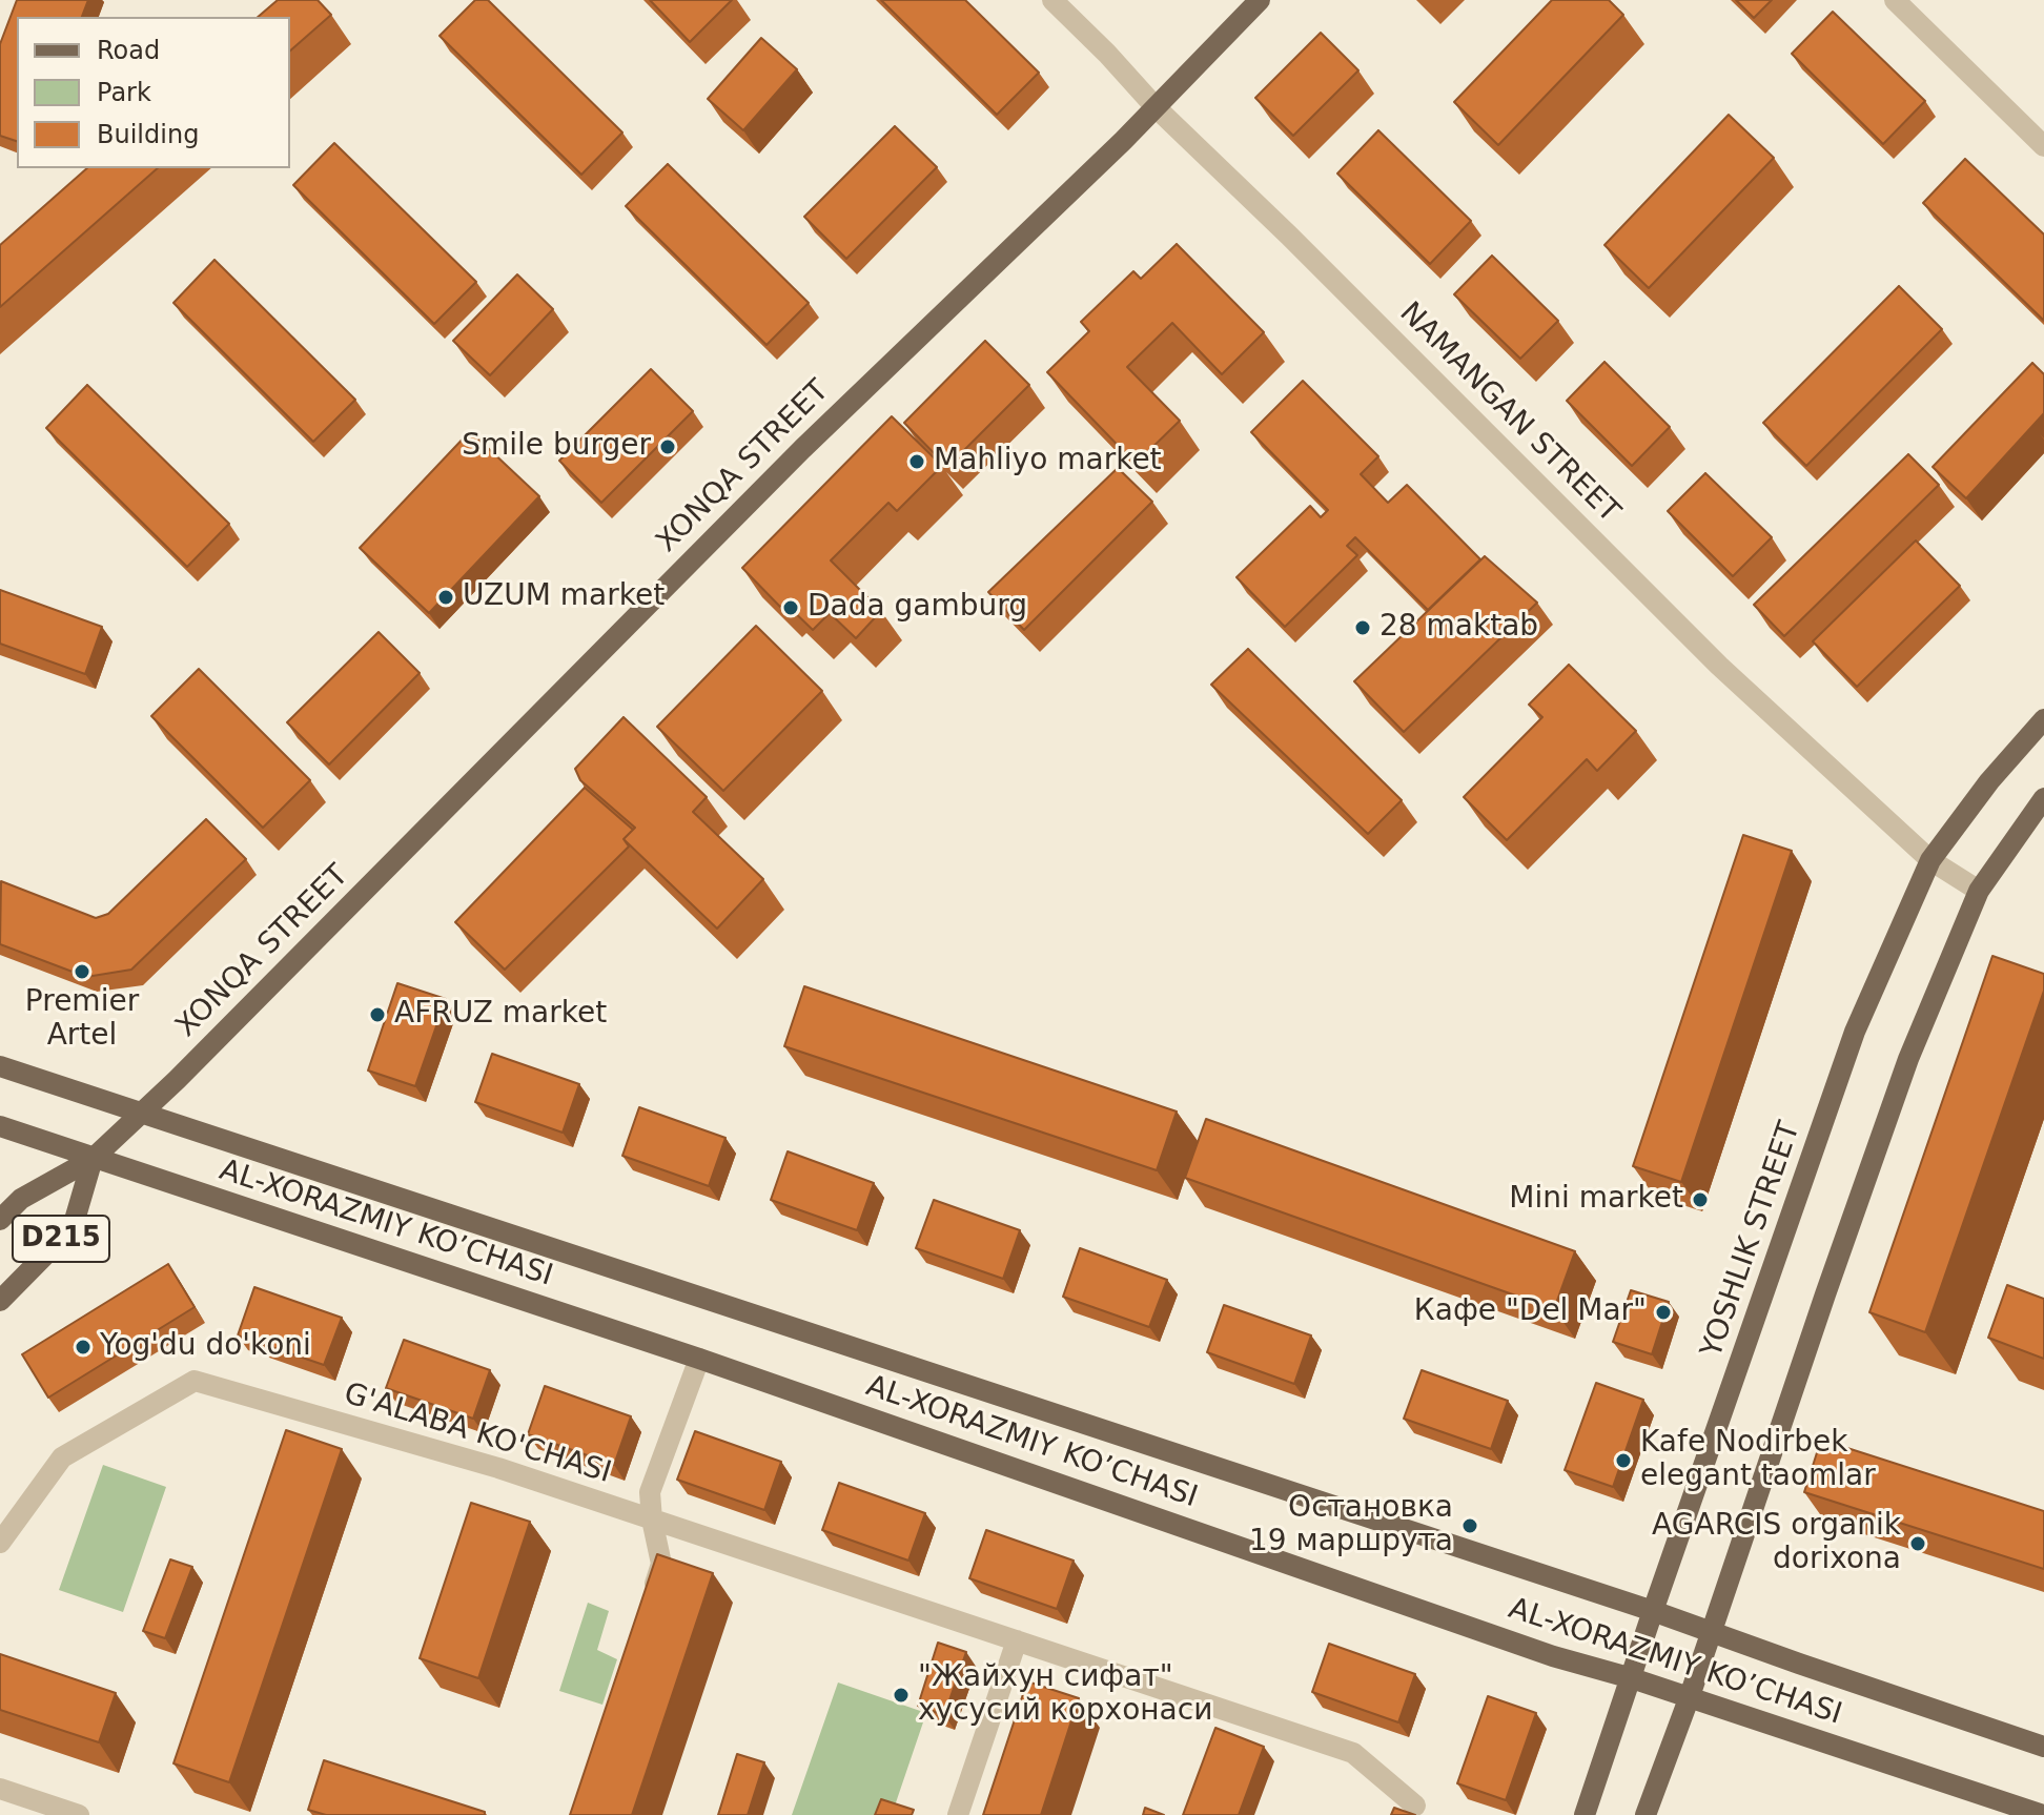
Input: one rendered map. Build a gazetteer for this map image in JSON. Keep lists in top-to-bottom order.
{
  "streets": {
    "main road": [
      "XONQA STREET",
      "AL-XORAZMIY KO’CHASI",
      "D215",
      "YOSHLIK STREET"
    ],
    "street": ["NAMANGAN STREET", "G'ALABA KO'CHASI"]
  },
  "crossings": [
    ["NAMANGAN STREET", "XONQA STREET"],
    ["NAMANGAN STREET", "YOSHLIK STREET"],
    ["XONQA STREET", "AL-XORAZMIY KO’CHASI"],
    ["XONQA STREET", "D215"],
    ["AL-XORAZMIY KO’CHASI", "D215"],
    ["AL-XORAZMIY KO’CHASI", "YOSHLIK STREET"],
    ["AL-XORAZMIY KO’CHASI", "G'ALABA KO'CHASI"]
  ],
  "places": [
    "Smile burger",
    "Mahliyo market",
    "UZUM market",
    "Dada gamburg",
    "28 maktab",
    "Premier Artel",
    "AFRUZ market",
    "Mini market",
    "Кафе \"Del Mar\"",
    "Yog'du do'koni",
    "Kafe Nodirbek elegant taomlar",
    "Остановка 19 маршрута",
    "AGARCIS organik dorixona",
    "\"Жайхун сифат\" хусусий корхонаси"
  ],
  "legend": ["Road", "Park", "Building"]
}
